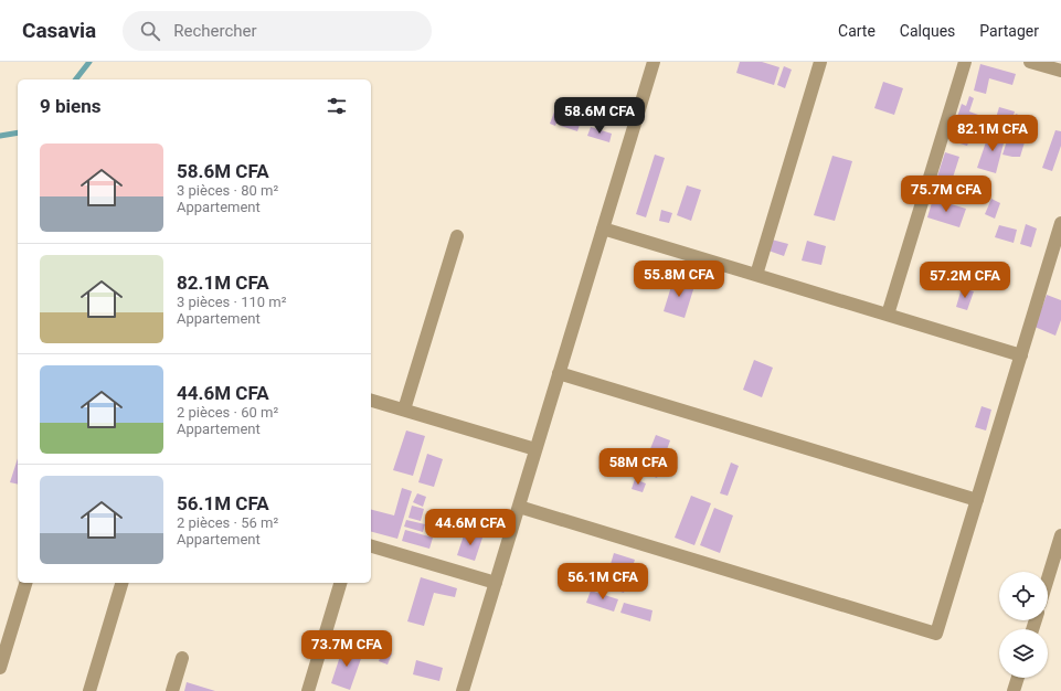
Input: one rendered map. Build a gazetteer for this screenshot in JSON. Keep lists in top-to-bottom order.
{
  "page": {
    "header": "Casavia",
    "search": "Rechercher",
    "nav": ["Carte", "Calques", "Partager"],
    "heading": "9 biens",
    "price": [
      "58.6M CFA",
      "82.1M CFA",
      "75.7M CFA",
      "55.8M CFA",
      "57.2M CFA",
      "58M CFA",
      "44.6M CFA",
      "56.1M CFA",
      "73.7M CFA"
    ],
    "list": [
      {
        "name": "58.6M CFA",
        "note": "3 pièces · 80 m² · Appartement"
      },
      {
        "name": "82.1M CFA",
        "note": "3 pièces · 110 m² · Appartement"
      },
      {
        "name": "44.6M CFA",
        "note": "2 pièces · 60 m² · Appartement"
      },
      {
        "name": "56.1M CFA",
        "note": "2 pièces · 56 m² · Appartement"
      }
    ]
  }
}
